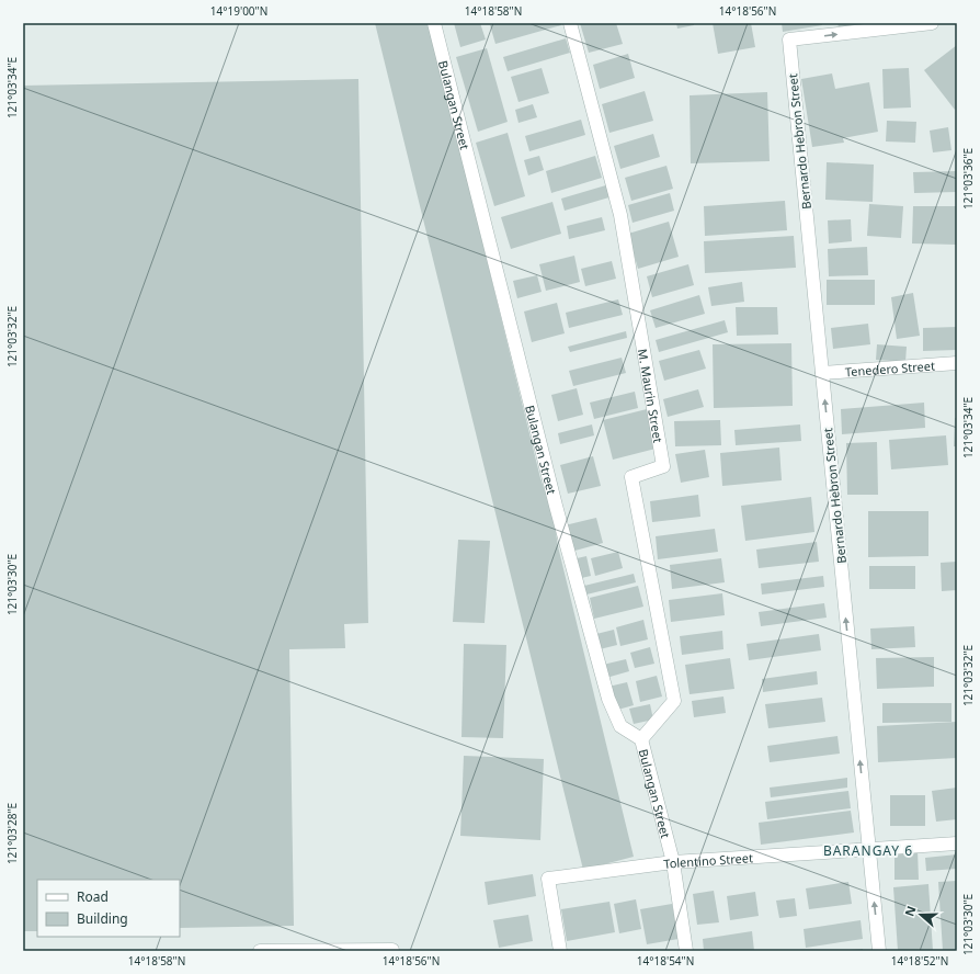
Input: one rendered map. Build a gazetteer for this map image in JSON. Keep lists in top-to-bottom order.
{
  "streets": {
    "street": [
      "Bulangan Street",
      "Bernardo Hebron Street",
      "Tenedero Street",
      "M. Maurin Street",
      "Tolentino Street"
    ]
  },
  "crossings": [
    ["Bulangan Street", "M. Maurin Street"],
    ["Bulangan Street", "Tolentino Street"],
    ["Bernardo Hebron Street", "Tenedero Street"],
    ["Bernardo Hebron Street", "Tolentino Street"]
  ],
  "one_way": ["Bernardo Hebron Street"],
  "districts": ["BARANGAY 6"],
  "legend": ["Road", "Building"],
  "north": "left",
  "coordinates": [
    "14°19'00\"N",
    "14°18'58\"N",
    "14°18'56\"N",
    "121°03'34\"E",
    "121°03'36\"E",
    "121°03'32\"E",
    "121°03'30\"E",
    "121°03'28\"E",
    "14°18'54\"N",
    "14°18'52\"N"
  ]
}
